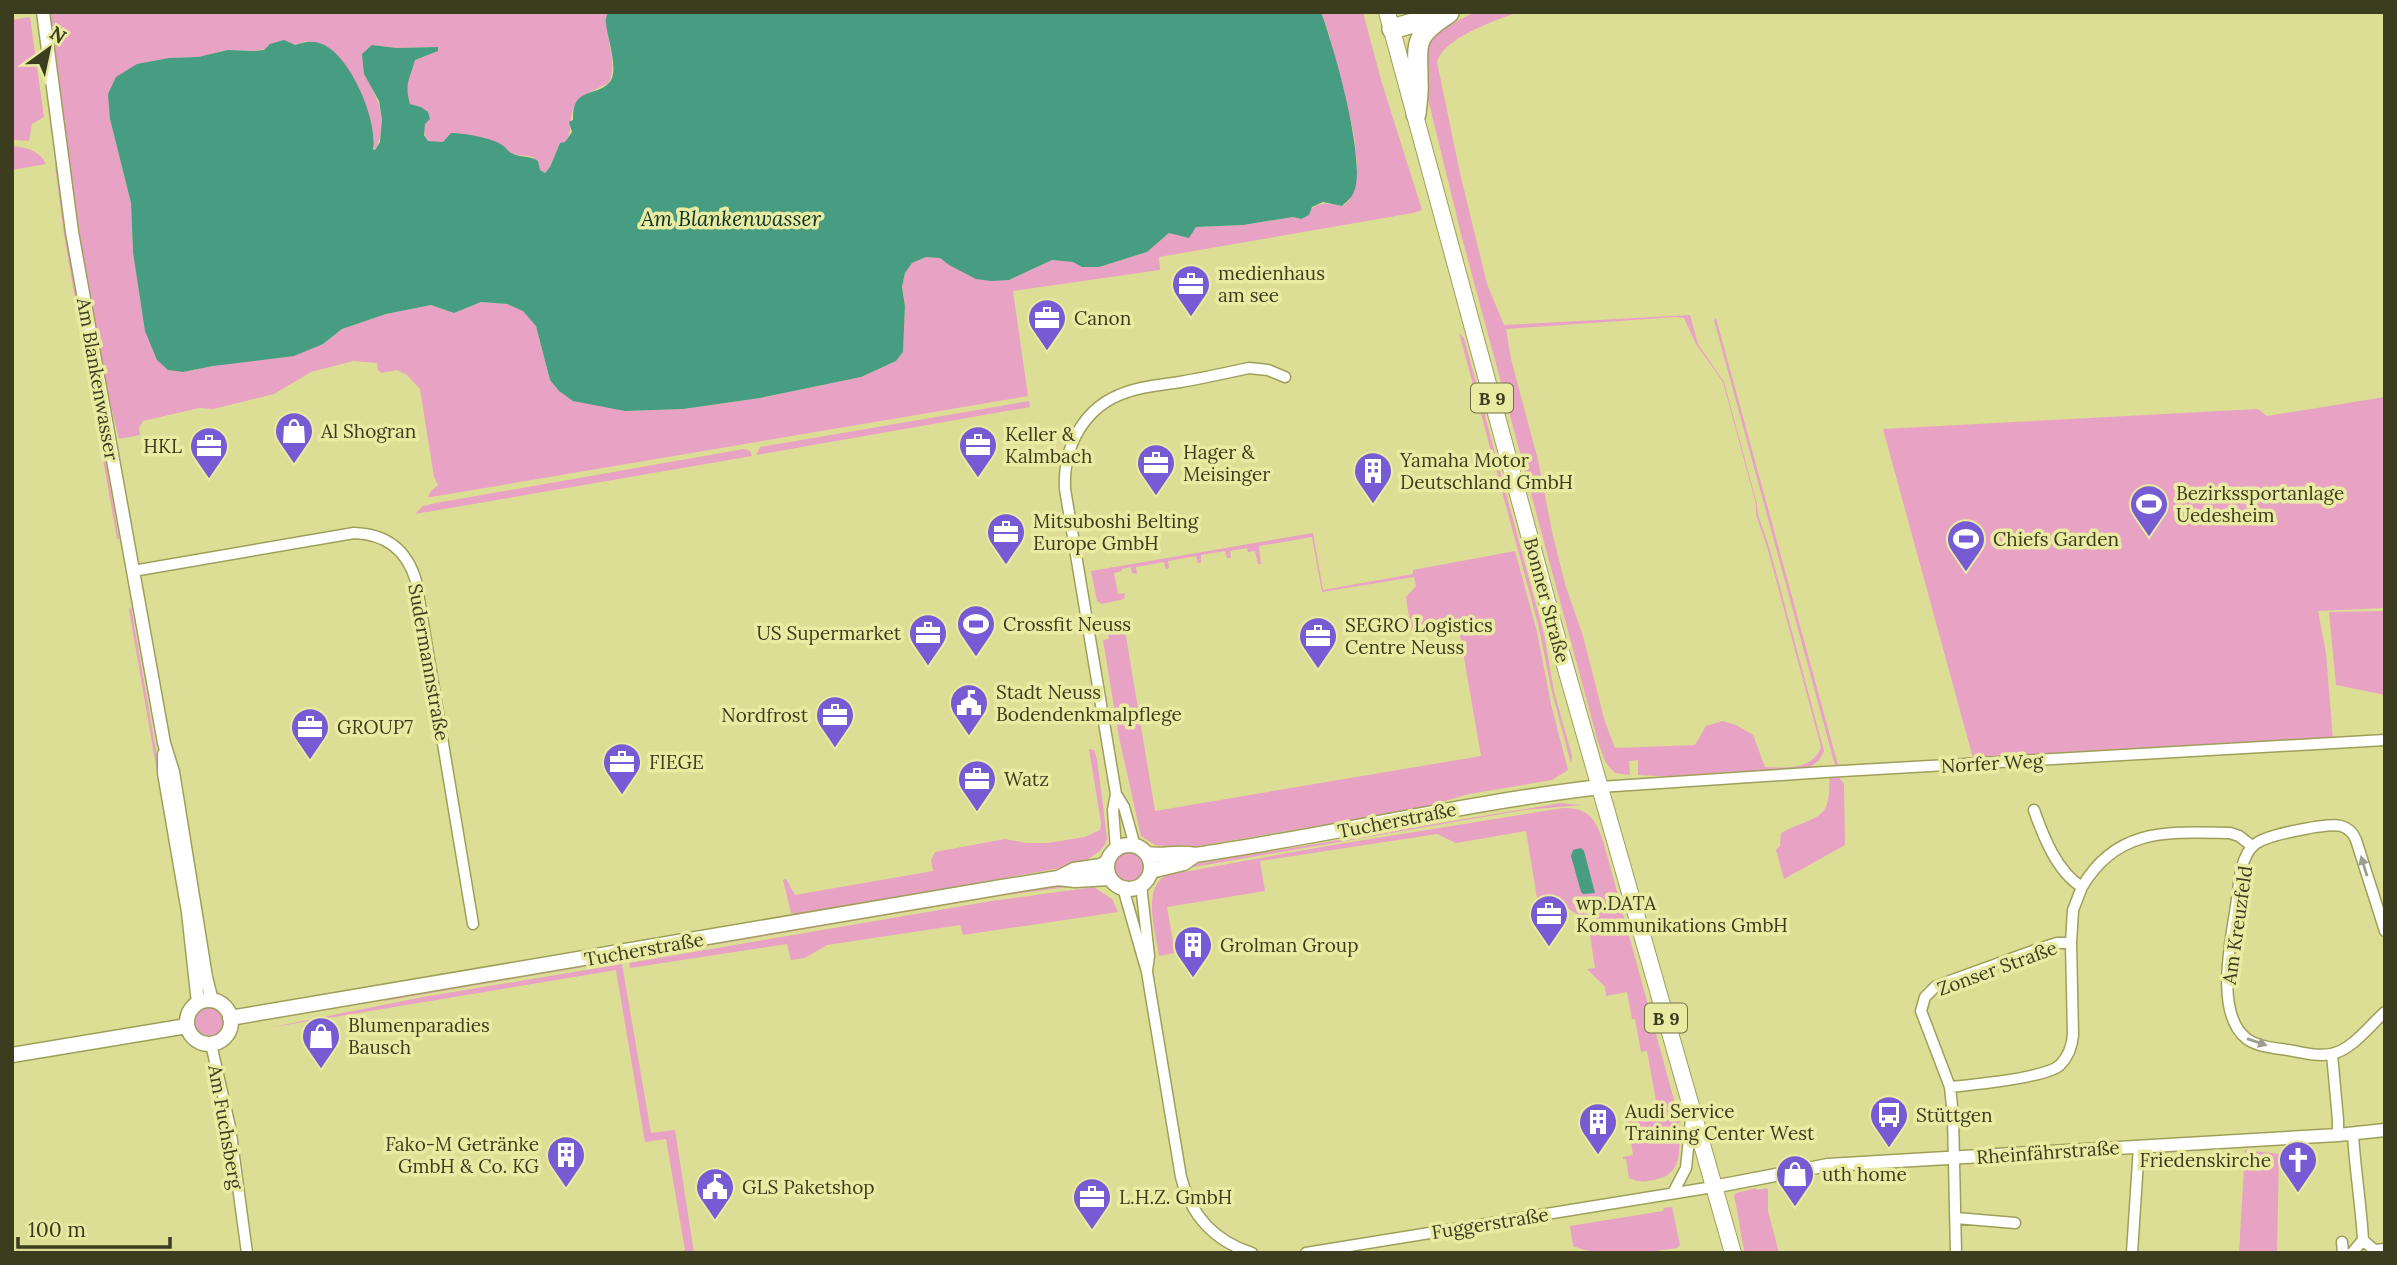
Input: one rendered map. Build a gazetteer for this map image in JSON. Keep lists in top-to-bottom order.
{
  "streets": {
    "main road": ["B 9", "Bonner Straße", "Tucherstraße"],
    "street": [
      "Am Blankenwasser",
      "Sudermannstraße",
      "Norfer Weg",
      "Am Kreuzfeld",
      "Zonser Straße",
      "Am Fuchsberg",
      "Rheinfährstraße",
      "Fuggerstraße"
    ]
  },
  "crossings": [
    ["Am Blankenwasser", "Sudermannstraße"],
    ["Am Blankenwasser", "Tucherstraße"],
    ["Am Blankenwasser", "Am Fuchsberg"],
    ["B 9", "Bonner Straße"],
    ["B 9", "Rheinfährstraße"],
    ["B 9", "Fuggerstraße"],
    ["Bonner Straße", "Norfer Weg"],
    ["Bonner Straße", "Tucherstraße"],
    ["Bonner Straße", "Rheinfährstraße"],
    ["Bonner Straße", "Fuggerstraße"],
    ["Norfer Weg", "Tucherstraße"],
    ["Tucherstraße", "Am Fuchsberg"],
    ["Am Kreuzfeld", "Zonser Straße"],
    ["Zonser Straße", "Rheinfährstraße"],
    ["Rheinfährstraße", "Fuggerstraße"]
  ],
  "water": ["Am Blankenwasser"],
  "places": {
    "office": [
      "medienhaus am see",
      "Canon",
      "Keller & Kalmbach",
      "HKL",
      "Hager & Meisinger",
      "Mitsuboshi Belting Europe GmbH",
      "US Supermarket",
      "SEGRO Logistics Centre Neuss",
      "Nordfrost",
      "GROUP7",
      "FIEGE",
      "Watz",
      "wp.DATA Kommunikations GmbH",
      "L.H.Z. GmbH"
    ],
    "shop": ["Al Shogran", "Blumenparadies Bausch", "uth home"],
    "building": [
      "Yamaha Motor Deutschland GmbH",
      "Grolman Group",
      "Audi Service Training Center West",
      "Fako-M Getränke GmbH & Co. KG"
    ],
    "sports": ["Bezirkssportanlage Uedesheim", "Chiefs Garden", "Crossfit Neuss"],
    "public building": ["Stadt Neuss Bodendenkmalpflege", "GLS Paketshop"],
    "bus stop": ["Stüttgen"],
    "church": ["Friedenskirche"]
  },
  "scale_bar": "100 m",
  "north": "top right"
}
